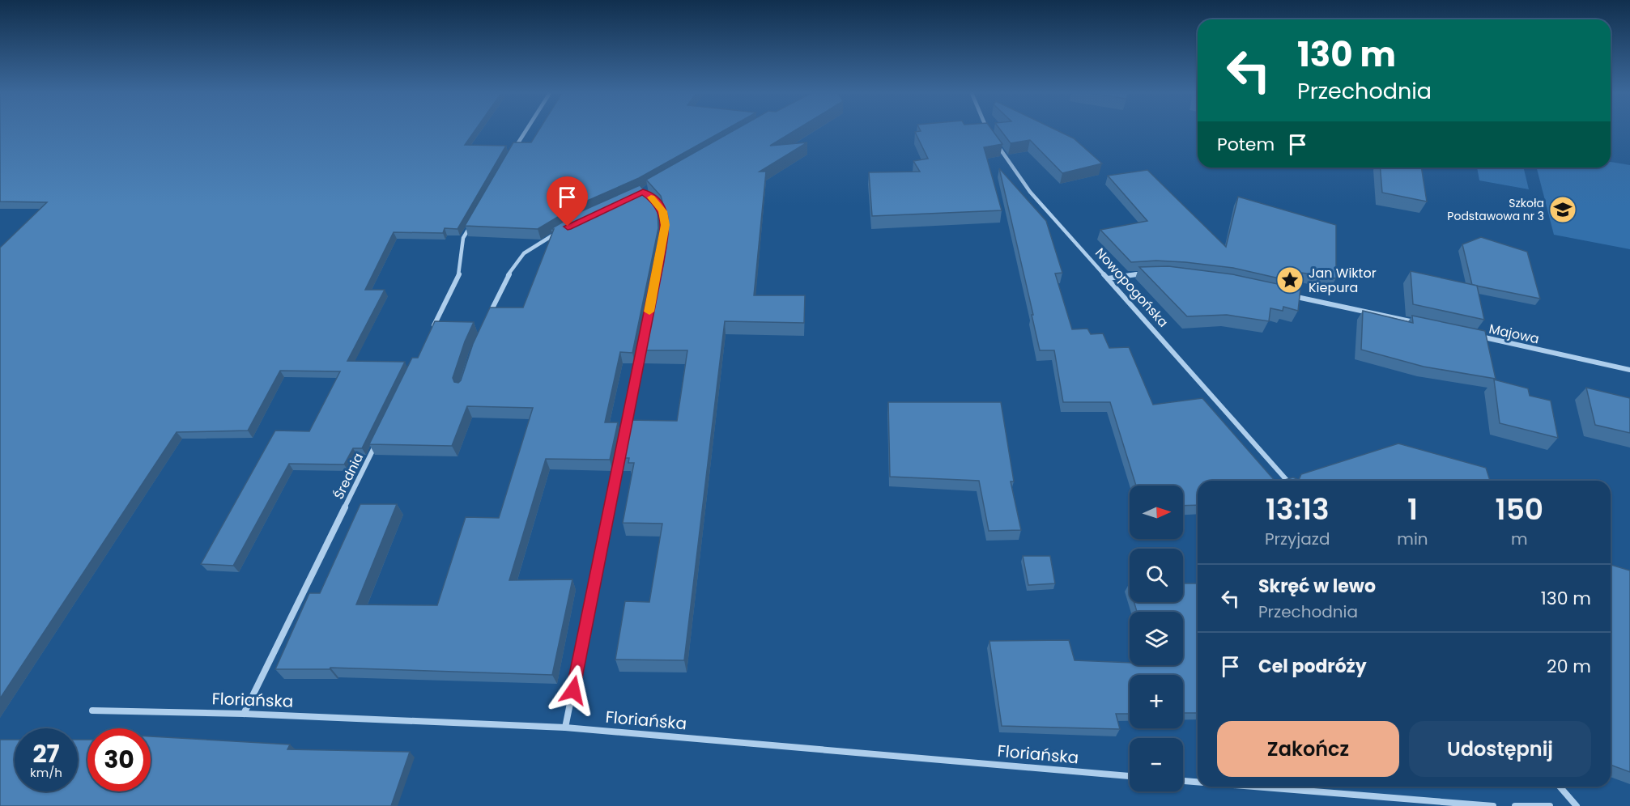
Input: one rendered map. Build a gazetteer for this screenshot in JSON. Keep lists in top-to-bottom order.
{
  "streets": {
    "street": [
      "Nowopogońska",
      "Majowa",
      "Średnia",
      "Floriańska"
    ]
  },
  "crossings": [
    ["Średnia", "Floriańska"]
  ],
  "places": {
    "school or university": ["Szkoła Podstawowa nr 3"],
    "place": ["Jan Wiktor Kiepura"]
  },
  "north": "right",
  "page": {
    "turn": ["130 m", "Przechodnia"],
    "then": "Potem",
    "eta": [
      "13:13",
      "Przyjazd",
      "1",
      "min",
      "150",
      "m"
    ],
    "map_buttons": ["+", "−"],
    "list": [
      {
        "name": "Skręć w lewo",
        "note": "Przechodnia",
        "value": "130 m"
      },
      {
        "name": "Cel podróży",
        "value": "20 m"
      }
    ],
    "buttons": ["Zakończ", "Udostępnij"],
    "speed": "27 km/h",
    "limit": "30"
  }
}
